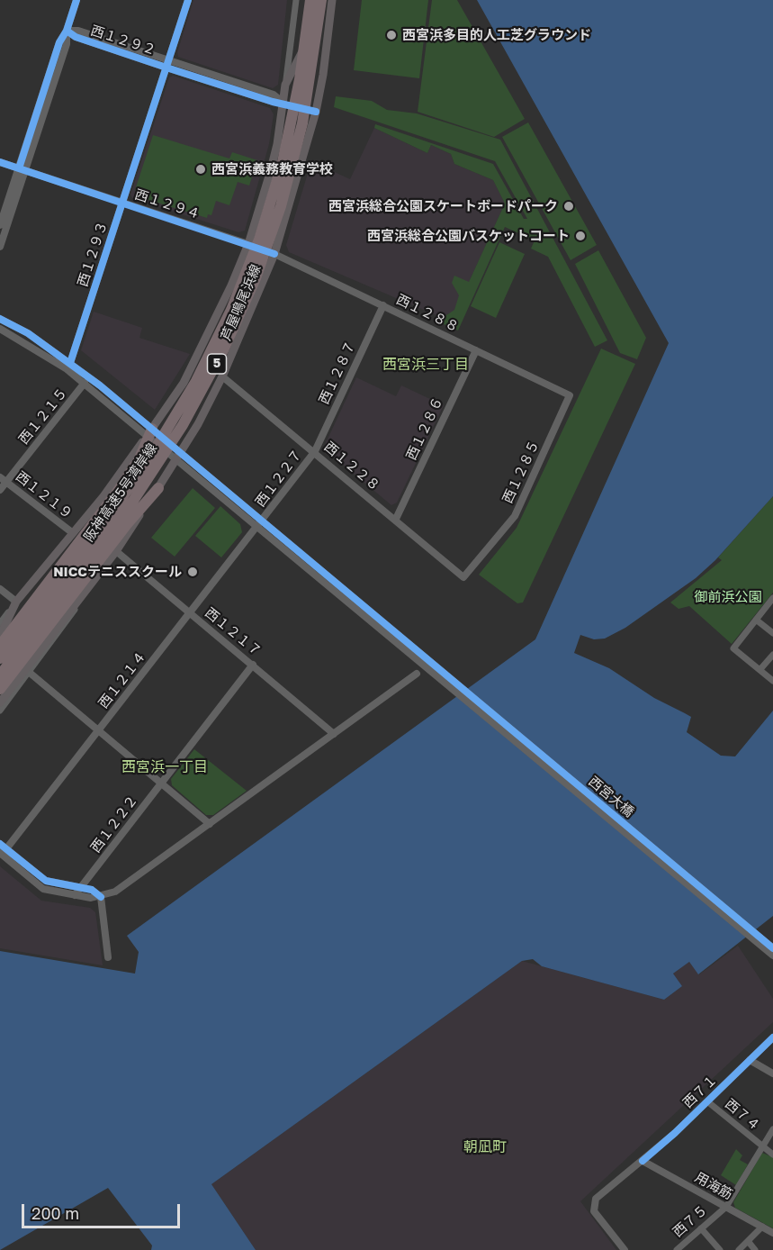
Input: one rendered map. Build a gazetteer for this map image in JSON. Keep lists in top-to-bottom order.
{
  "streets": {
    "highway": ["5", "阪神高速5号湾岸線"],
    "main road": ["芦屋鳴尾浜線"],
    "street": [
      "西１２９２",
      "西１２９４",
      "西１２９３",
      "西１２８８",
      "西１２８７",
      "西１２１５",
      "西１２８６",
      "西１２２８",
      "西１２８５",
      "西１２２７",
      "西１２１９",
      "西１２１７",
      "西１２１４",
      "西宮大橋",
      "西１２２２",
      "西７１",
      "西７４",
      "用海筋",
      "西７５"
    ]
  },
  "crossings": [
    ["西１２９２", "西１２９３"],
    ["西１２９２", "芦屋鳴尾浜線"],
    ["西１２９４", "西１２９３"],
    ["西１２９４", "芦屋鳴尾浜線"],
    ["芦屋鳴尾浜線", "西１２８８"],
    ["芦屋鳴尾浜線", "西１２２８"],
    ["芦屋鳴尾浜線", "西１２１９"],
    ["芦屋鳴尾浜線", "西１２１７"],
    ["西１２８８", "西１２８７"],
    ["西１２８８", "西１２８６"],
    ["西１２８８", "西１２８５"],
    ["西１２８７", "西１２２８"],
    ["西１２８７", "西１２２７"],
    ["西１２１５", "西１２１９"],
    ["西１２８６", "西１２２８"],
    ["西１２２８", "西１２８５"],
    ["西１２２８", "西１２２７"],
    ["西１２２７", "西１２１４"],
    ["西１２１７", "西１２１４"],
    ["西１２１７", "西１２２２"],
    ["西７１", "西７４"],
    ["西７１", "用海筋"],
    ["西７４", "西７５"],
    ["用海筋", "西７５"]
  ],
  "districts": ["西宮浜三丁目", "西宮浜一丁目", "朝凪町"],
  "parks": ["御前浜公園"],
  "places": [
    "西宮浜多目的人工芝グラウンド",
    "西宮浜義務教育学校",
    "西宮浜総合公園スケートボードパーク",
    "西宮浜総合公園バスケットコート",
    "NICCテニススクール"
  ],
  "scale_bar": "200 m"
}
